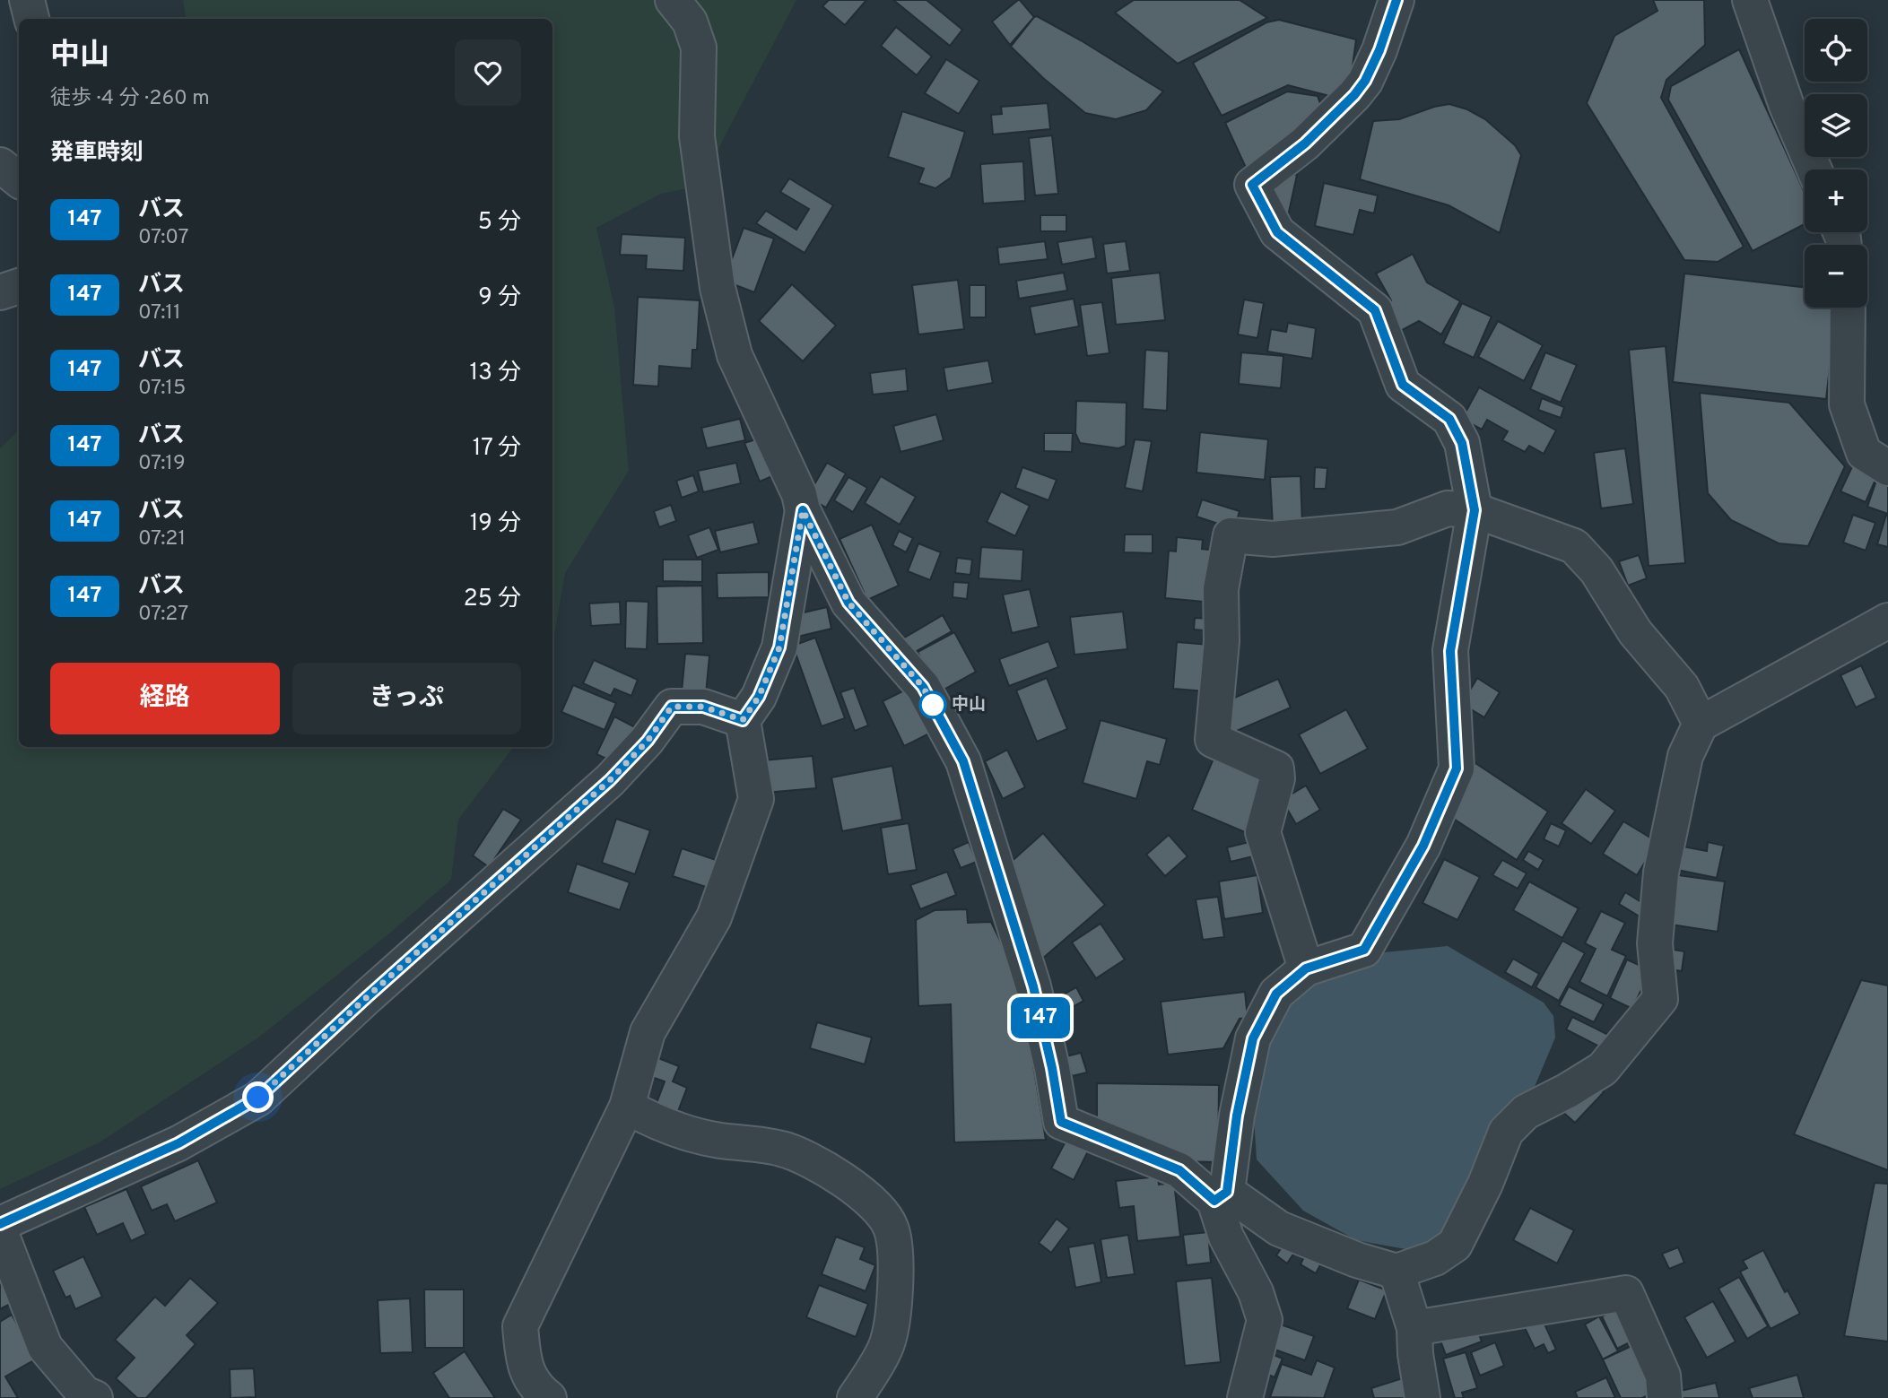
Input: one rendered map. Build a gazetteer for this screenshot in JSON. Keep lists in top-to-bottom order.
{
  "places": ["中山"],
  "lines": ["bus line 147"],
  "page": {
    "on_map": "147",
    "map_buttons": ["+", "−"],
    "heading": [
      ["中山", "徒歩 · 4 分 · 260 m"],
      "発車時刻"
    ],
    "list": [
      {
        "mark": "147",
        "name": "バス",
        "note": "07:07",
        "value": "5 分"
      },
      {
        "mark": "147",
        "name": "バス",
        "note": "07:11",
        "value": "9 分"
      },
      {
        "mark": "147",
        "name": "バス",
        "note": "07:15",
        "value": "13 分"
      },
      {
        "mark": "147",
        "name": "バス",
        "note": "07:19",
        "value": "17 分"
      },
      {
        "mark": "147",
        "name": "バス",
        "note": "07:21",
        "value": "19 分"
      },
      {
        "mark": "147",
        "name": "バス",
        "note": "07:27",
        "value": "25 分"
      }
    ],
    "buttons": ["経路", "きっぷ"]
  }
}
